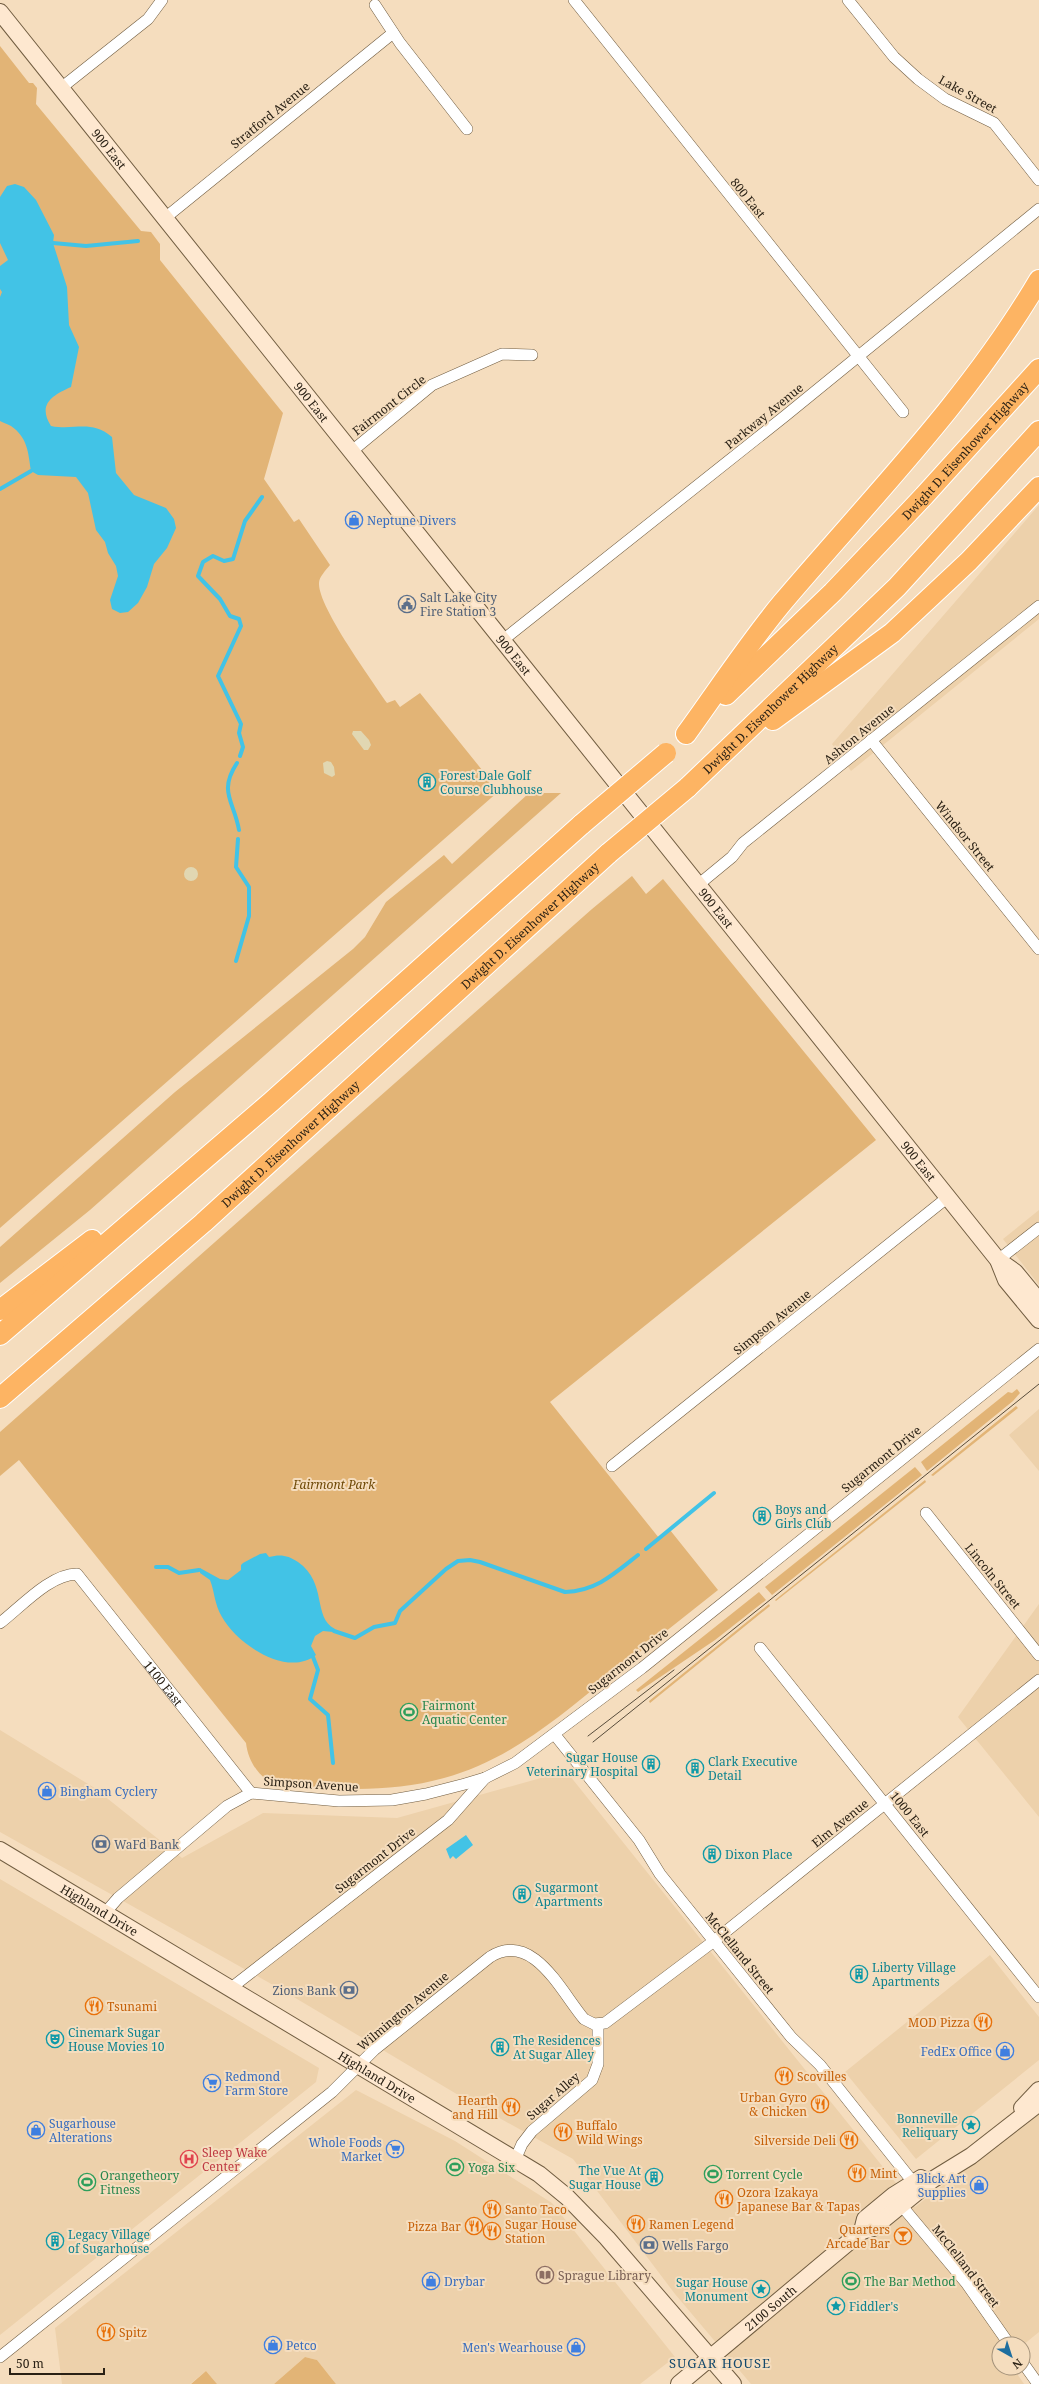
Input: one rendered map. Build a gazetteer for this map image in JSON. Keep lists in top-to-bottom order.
{
  "streets": {
    "highway": ["Dwight D. Eisenhower Highway"],
    "street": [
      "Lake Street",
      "Stratford Avenue",
      "900 East",
      "800 East",
      "Fairmont Circle",
      "Parkway Avenue",
      "Ashton Avenue",
      "Windsor Street",
      "Simpson Avenue",
      "Sugarmont Drive",
      "Lincoln Street",
      "1100 East",
      "1000 East",
      "Elm Avenue",
      "Highland Drive",
      "McClelland Street",
      "Wilmington Avenue",
      "Sugar Alley",
      "2100 South"
    ]
  },
  "crossings": [
    ["Stratford Avenue", "900 East"],
    ["900 East", "Fairmont Circle"],
    ["900 East", "Parkway Avenue"],
    ["900 East", "Ashton Avenue"],
    ["900 East", "Simpson Avenue"],
    ["800 East", "Parkway Avenue"],
    ["Ashton Avenue", "Windsor Street"],
    ["Simpson Avenue", "Sugarmont Drive"],
    ["Simpson Avenue", "1100 East"],
    ["Simpson Avenue", "Highland Drive"],
    ["Sugarmont Drive", "Highland Drive"],
    ["Sugarmont Drive", "McClelland Street"],
    ["1000 East", "Elm Avenue"],
    ["Elm Avenue", "McClelland Street"],
    ["Highland Drive", "Wilmington Avenue"],
    ["Highland Drive", "Sugar Alley"],
    ["Highland Drive", "2100 South"],
    ["McClelland Street", "2100 South"],
    ["Wilmington Avenue", "Sugar Alley"]
  ],
  "districts": ["SUGAR HOUSE"],
  "parks": ["Fairmont Park"],
  "places": {
    "shop": [
      "Neptune Divers",
      "Bingham Cyclery",
      "FedEx Office",
      "Sugarhouse Alterations",
      "Blick Art Supplies",
      "Drybar",
      "Petco",
      "Men's Wearhouse"
    ],
    "public building": ["Salt Lake City Fire Station 3"],
    "building": [
      "Forest Dale Golf Course Clubhouse",
      "Boys and Girls Club",
      "Sugar House Veterinary Hospital",
      "Clark Executive Detail",
      "Dixon Place",
      "Sugarmont Apartments",
      "Liberty Village Apartments",
      "The Residences At Sugar Alley",
      "The Vue At Sugar House",
      "Legacy Village of Sugarhouse"
    ],
    "sports": [
      "Fairmont Aquatic Center",
      "Yoga Six",
      "Torrent Cycle",
      "Orangetheory Fitness",
      "The Bar Method"
    ],
    "bank": ["WaFd Bank", "Zions Bank", "Wells Fargo"],
    "restaurant": [
      "Tsunami",
      "MOD Pizza",
      "Scovilles",
      "Urban Gyro & Chicken",
      "Hearth and Hill",
      "Buffalo Wild Wings",
      "Silverside Deli",
      "Mint",
      "Ozora Izakaya Japanese Bar & Tapas",
      "Santo Taco",
      "Ramen Legend",
      "Pizza Bar",
      "Sugar House Station",
      "Spitz"
    ],
    "theatre": ["Cinemark Sugar House Movies 10"],
    "supermarket": ["Redmond Farm Store", "Whole Foods Market"],
    "place": ["Bonneville Reliquary", "Sugar House Monument", "Fiddler's"],
    "hospital": ["Sleep Wake Center"],
    "bar": ["Quarters Arcade Bar"],
    "library": ["Sprague Library"]
  },
  "scale_bar": "50 m",
  "north": "bottom right"
}
